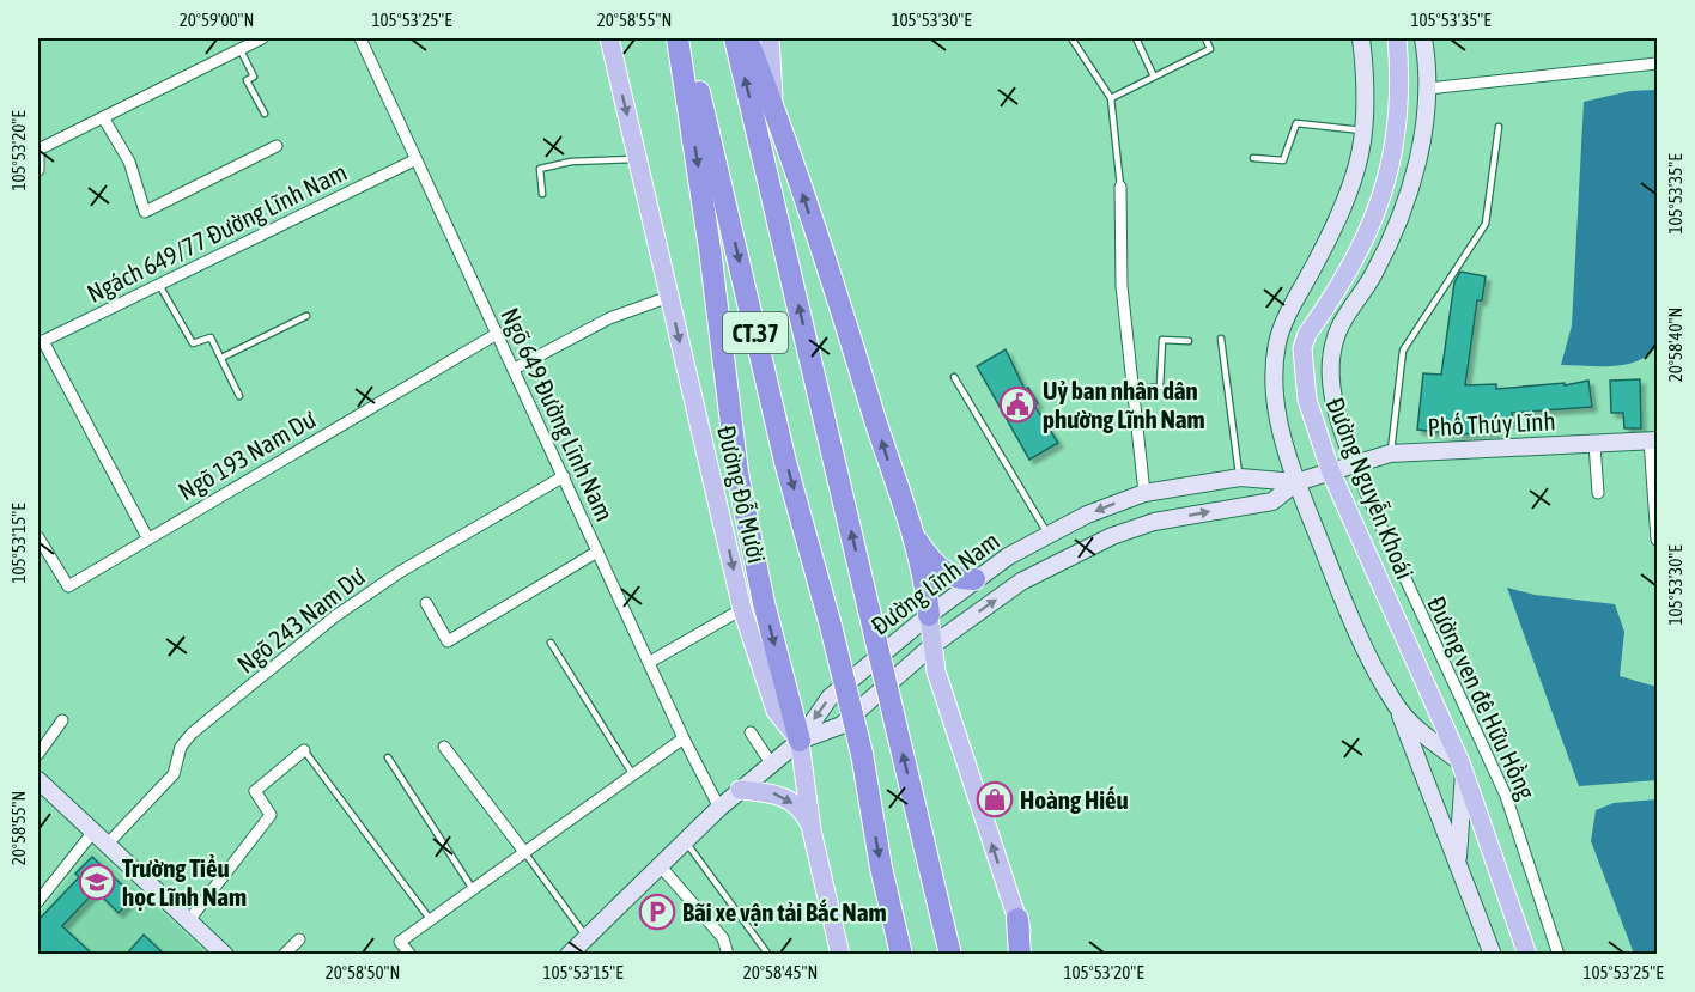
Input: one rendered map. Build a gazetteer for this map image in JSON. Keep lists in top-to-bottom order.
{
  "streets": {
    "highway": ["CT.37"],
    "main road": ["Đường Nguyễn Khoái", "Đường Đỗ Mười"],
    "street": [
      "Ngách 649/77 Đường Lĩnh Nam",
      "Ngõ 649 Đường Lĩnh Nam",
      "Phố Thúy Lĩnh",
      "Ngõ 193 Nam Dư",
      "Đường Lĩnh Nam",
      "Ngõ 243 Nam Dư",
      "Đường ven đê Hữu Hồng"
    ]
  },
  "crossings": [
    ["Ngách 649/77 Đường Lĩnh Nam", "Ngõ 649 Đường Lĩnh Nam"],
    ["Ngõ 649 Đường Lĩnh Nam", "Ngõ 193 Nam Dư"],
    ["Ngõ 649 Đường Lĩnh Nam", "Đường Lĩnh Nam"],
    ["Ngõ 649 Đường Lĩnh Nam", "Ngõ 243 Nam Dư"],
    ["Phố Thúy Lĩnh", "Đường Nguyễn Khoái"],
    ["Phố Thúy Lĩnh", "Đường Lĩnh Nam"],
    ["Phố Thúy Lĩnh", "Đường ven đê Hữu Hồng"],
    ["Đường Nguyễn Khoái", "Đường Lĩnh Nam"],
    ["Đường Đỗ Mười", "Đường Lĩnh Nam"]
  ],
  "one_way": ["Đường Đỗ Mười"],
  "places": {
    "public building": ["Uỷ ban nhân dân phường Lĩnh Nam"],
    "shop": ["Hoàng Hiếu"],
    "school or university": ["Trường Tiểu học Lĩnh Nam"],
    "parking": ["Bãi xe vận tải Bắc Nam"]
  },
  "coordinates": [
    "20°59'00\"N",
    "105°53'25\"E",
    "20°58'55\"N",
    "105°53'30\"E",
    "105°53'35\"E",
    "105°53'20\"E",
    "20°58'40\"N",
    "105°53'15\"E",
    "20°58'50\"N",
    "20°58'45\"N"
  ]
}
